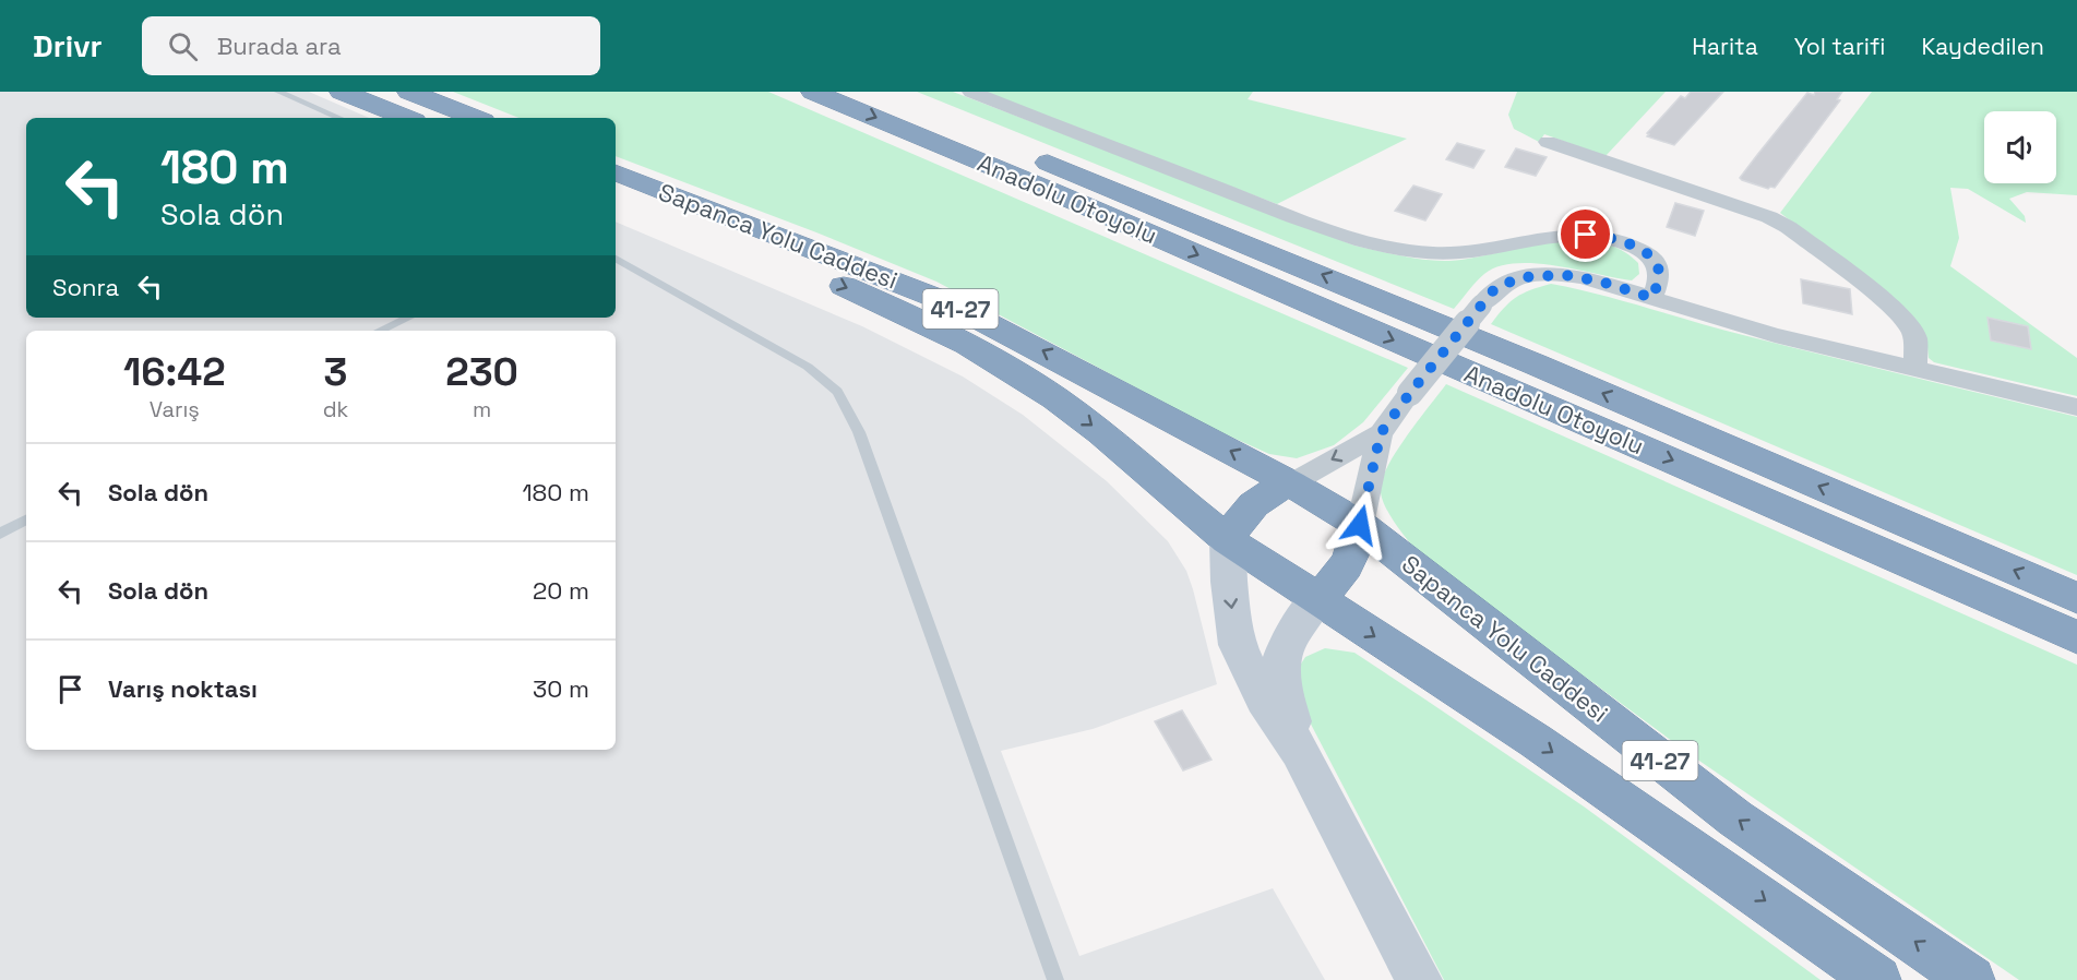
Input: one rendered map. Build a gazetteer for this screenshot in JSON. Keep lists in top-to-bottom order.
{
  "streets": {
    "highway": ["Anadolu Otoyolu", "Sapanca Yolu Caddesi", "41-27"]
  },
  "page": {
    "header": "Drivr",
    "search": "Burada ara",
    "nav": ["Harita", "Yol tarifi", "Kaydedilen"],
    "turn": ["180 m", "Sola dön"],
    "then": "Sonra",
    "eta": [
      "16:42",
      "Varış",
      "3",
      "dk",
      "230",
      "m"
    ],
    "list": [
      {
        "name": "Sola dön",
        "value": "180 m"
      },
      {
        "name": "Sola dön",
        "value": "20 m"
      },
      {
        "name": "Varış noktası",
        "value": "30 m"
      }
    ]
  }
}
